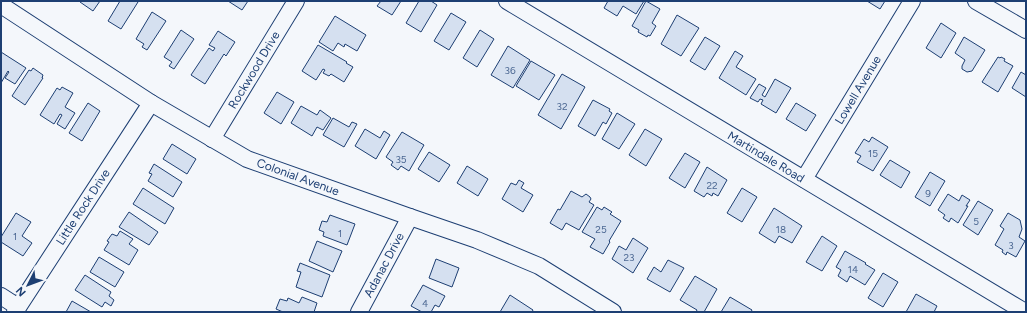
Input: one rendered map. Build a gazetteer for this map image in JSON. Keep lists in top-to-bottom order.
{
  "streets": {
    "street": [
      "Rockwood Drive",
      "Lowell Avenue",
      "Martindale Road",
      "Colonial Avenue",
      "Little Rock Drive",
      "Adanac Drive"
    ]
  },
  "crossings": [
    ["Rockwood Drive", "Colonial Avenue"],
    ["Lowell Avenue", "Martindale Road"],
    ["Colonial Avenue", "Little Rock Drive"],
    ["Colonial Avenue", "Adanac Drive"]
  ],
  "house_numbers": [
    "36",
    "32",
    "15",
    "35",
    "22",
    "9",
    "5",
    "25",
    "18",
    "1",
    "1",
    "3",
    "23",
    "14",
    "4"
  ],
  "north": "bottom left"
}
